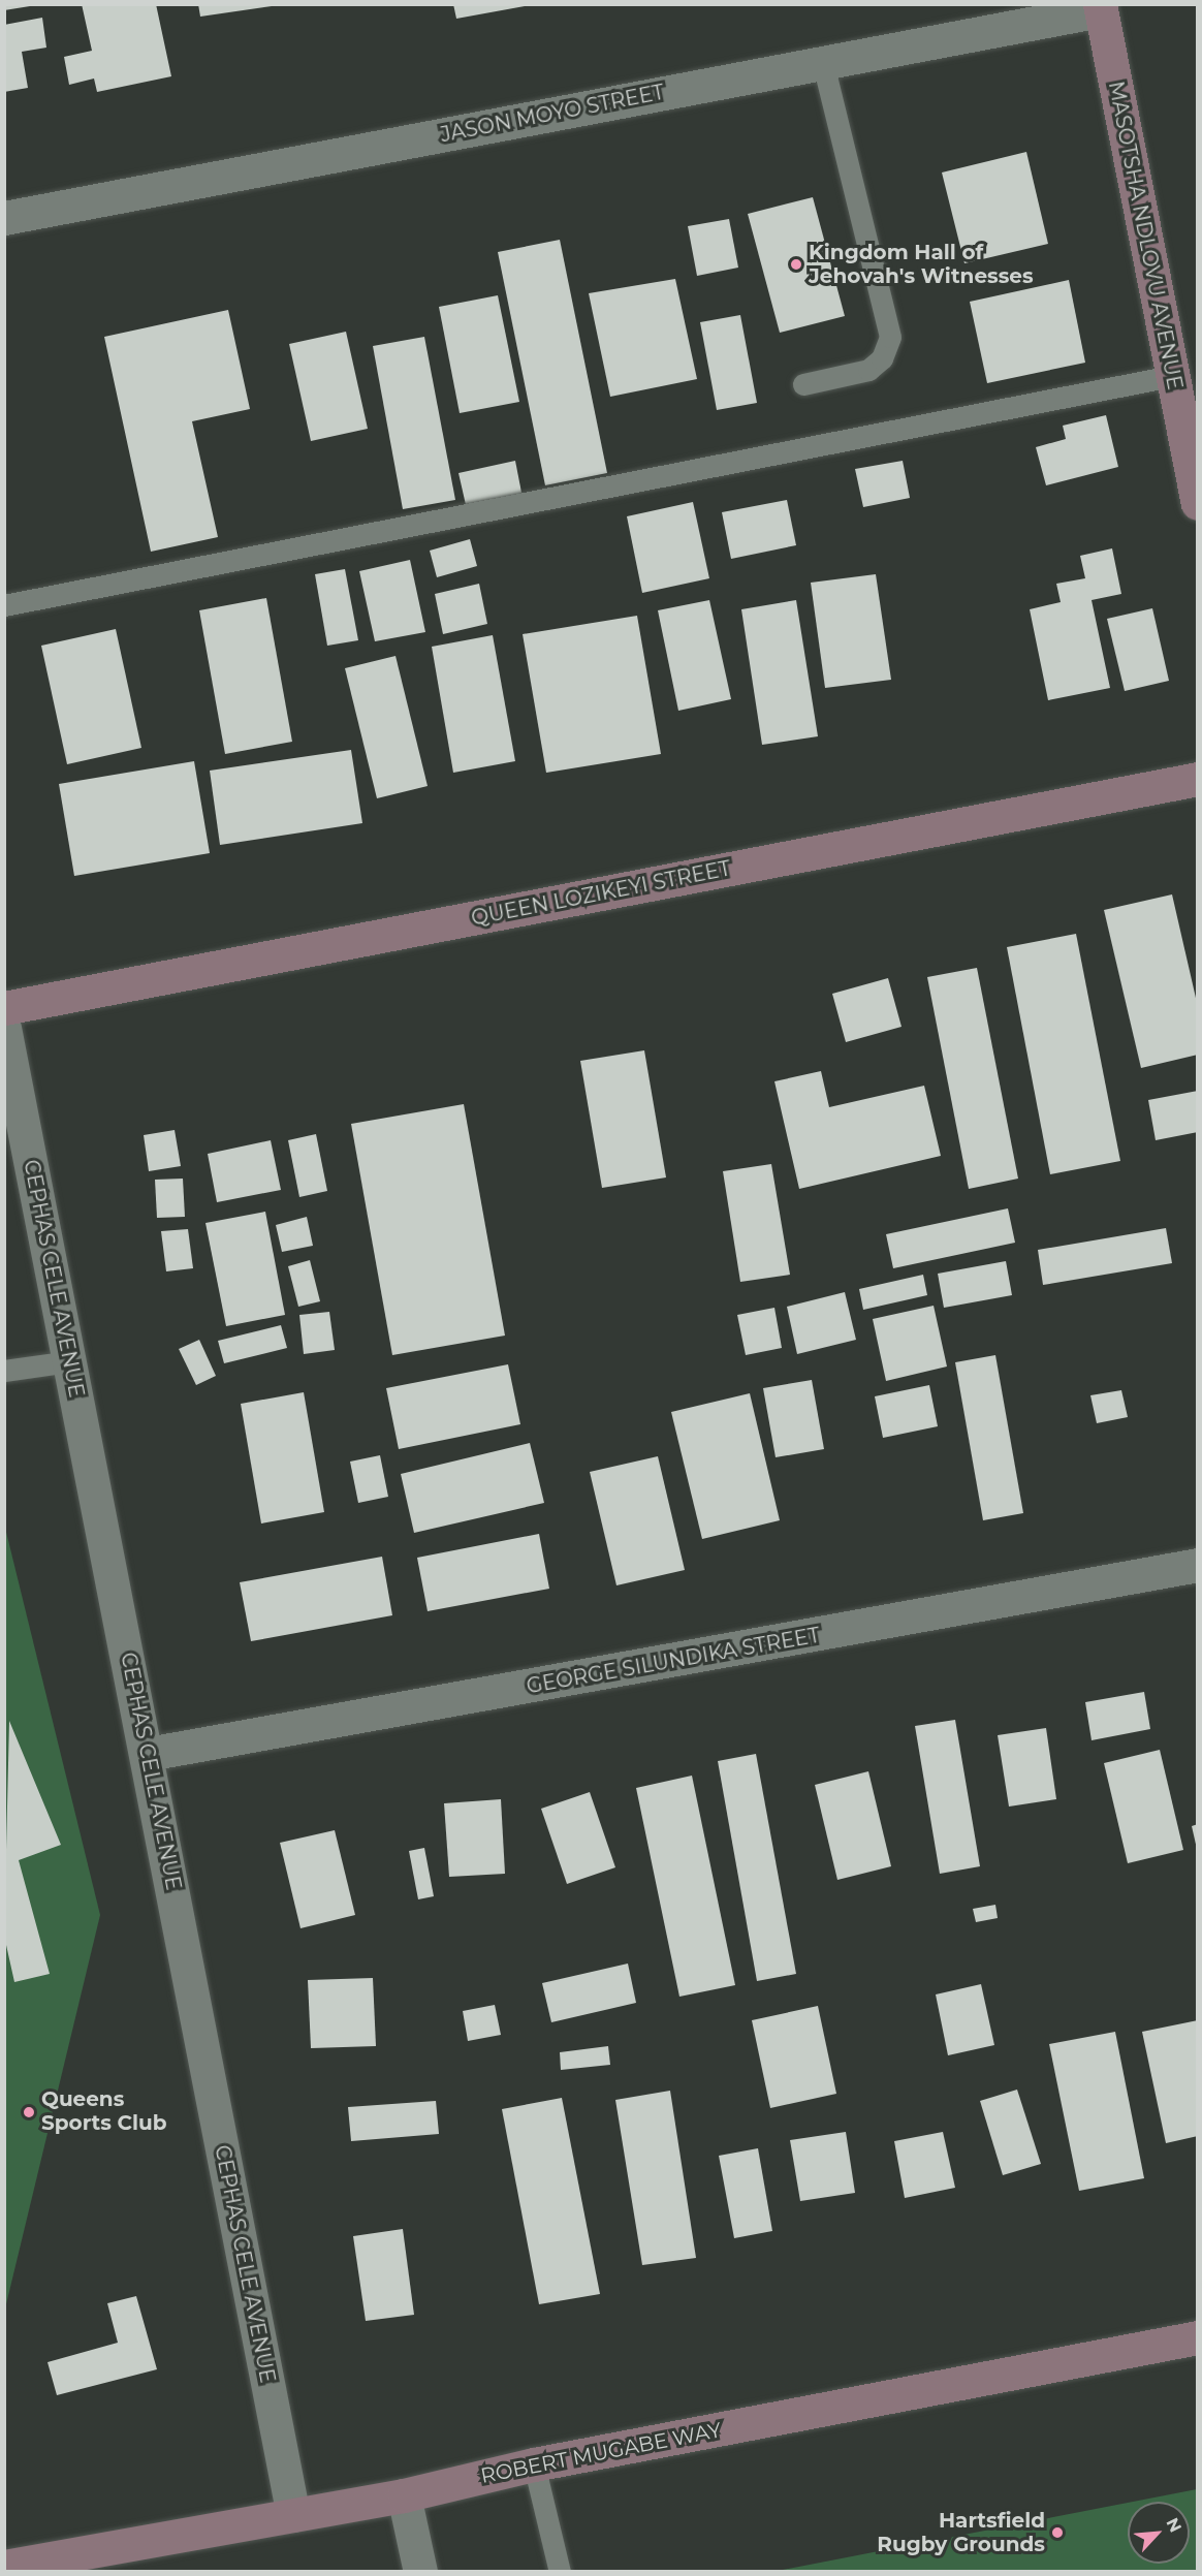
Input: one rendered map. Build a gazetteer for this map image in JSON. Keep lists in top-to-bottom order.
{
  "streets": {
    "street": [
      "JASON MOYO STREET",
      "MASOTSHA NDLOVU AVENUE",
      "QUEEN LOZIKEYI STREET",
      "CEPHAS CELE AVENUE",
      "GEORGE SILUNDIKA STREET",
      "ROBERT MUGABE WAY"
    ]
  },
  "crossings": [
    ["JASON MOYO STREET", "MASOTSHA NDLOVU AVENUE"],
    ["CEPHAS CELE AVENUE", "GEORGE SILUNDIKA STREET"],
    ["CEPHAS CELE AVENUE", "ROBERT MUGABE WAY"]
  ],
  "places": ["Kingdom Hall of Jehovah's Witnesses", "Queens Sports Club", "Hartsfield Rugby Grounds"],
  "north": "top right"
}
